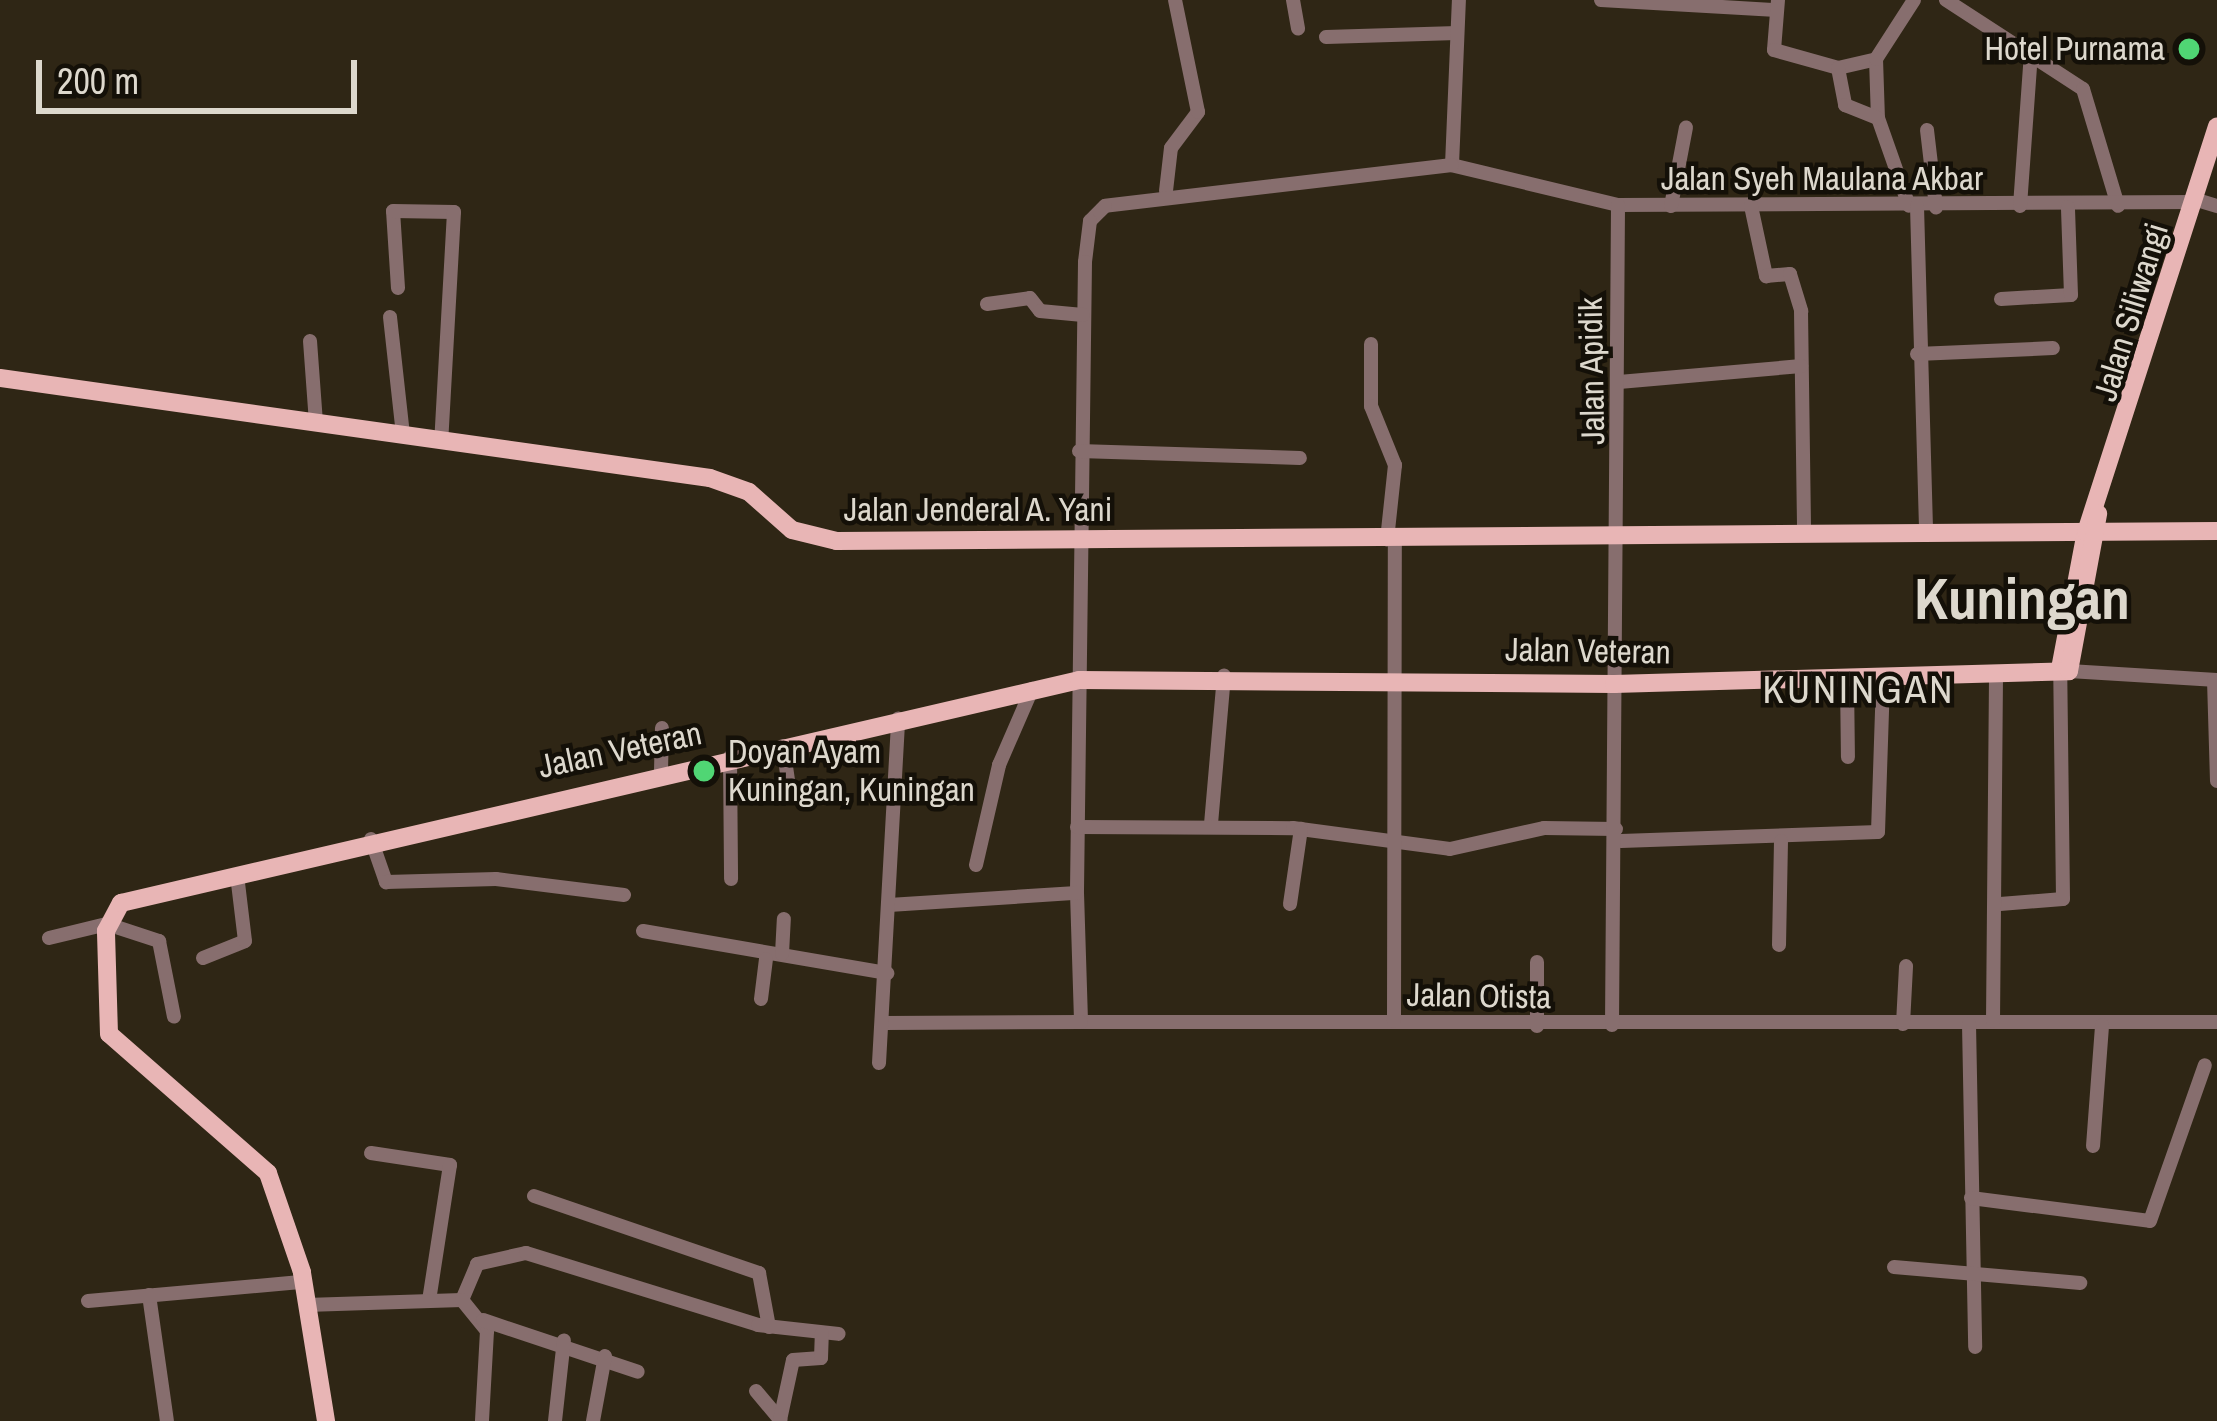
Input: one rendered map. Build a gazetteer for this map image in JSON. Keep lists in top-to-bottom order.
{
  "streets": {
    "main road": ["Jalan Siliwangi", "Jalan Jenderal A. Yani", "Jalan Veteran"],
    "street": ["Jalan Syeh Maulana Akbar", "Jalan Apidik", "Jalan Otista"]
  },
  "crossings": [
    ["Jalan Syeh Maulana Akbar", "Jalan Siliwangi"],
    ["Jalan Syeh Maulana Akbar", "Jalan Apidik"],
    ["Jalan Siliwangi", "Jalan Jenderal A. Yani"],
    ["Jalan Siliwangi", "Jalan Veteran"],
    ["Jalan Apidik", "Jalan Jenderal A. Yani"],
    ["Jalan Apidik", "Jalan Veteran"],
    ["Jalan Apidik", "Jalan Otista"]
  ],
  "districts": ["Kuningan", "KUNINGAN"],
  "places": ["Hotel Purnama", "Doyan Ayam Kuningan, Kuningan"],
  "scale_bar": "200 m"
}
